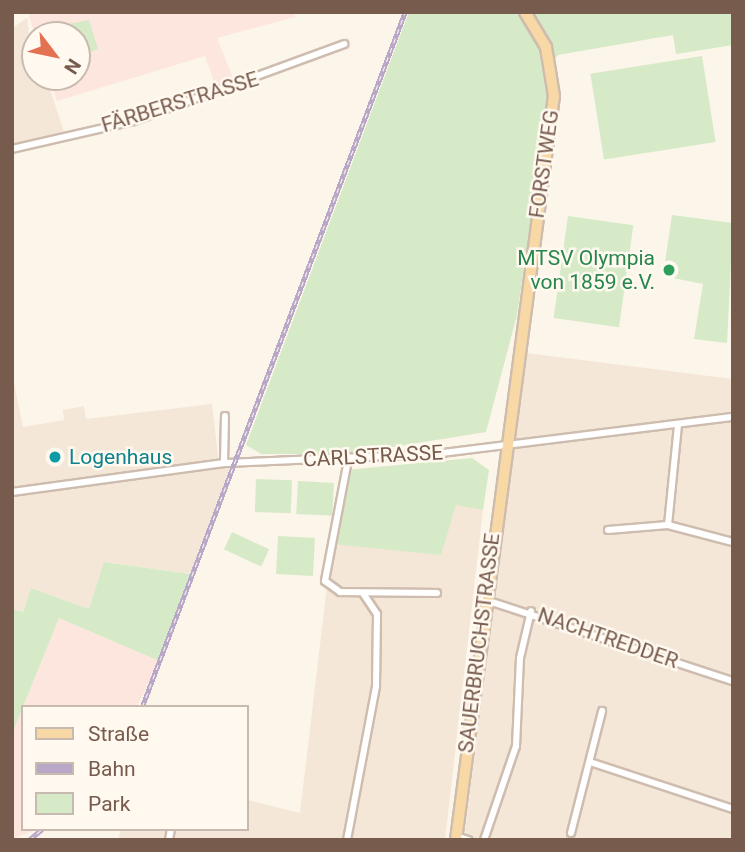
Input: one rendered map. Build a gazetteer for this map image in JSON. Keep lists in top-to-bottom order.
{
  "streets": {
    "main road": ["FORSTWEG", "SAUERBRUCHSTRASSE"],
    "street": ["FÄRBERSTRASSE", "CARLSTRASSE", "NACHTREDDER"]
  },
  "crossings": [
    ["FORSTWEG", "CARLSTRASSE"],
    ["FORSTWEG", "SAUERBRUCHSTRASSE"],
    ["CARLSTRASSE", "SAUERBRUCHSTRASSE"],
    ["NACHTREDDER", "SAUERBRUCHSTRASSE"]
  ],
  "places": ["MTSV Olympia von 1859 e.V.", "Logenhaus"],
  "legend": ["Straße", "Bahn", "Park"],
  "north": "bottom right"
}
